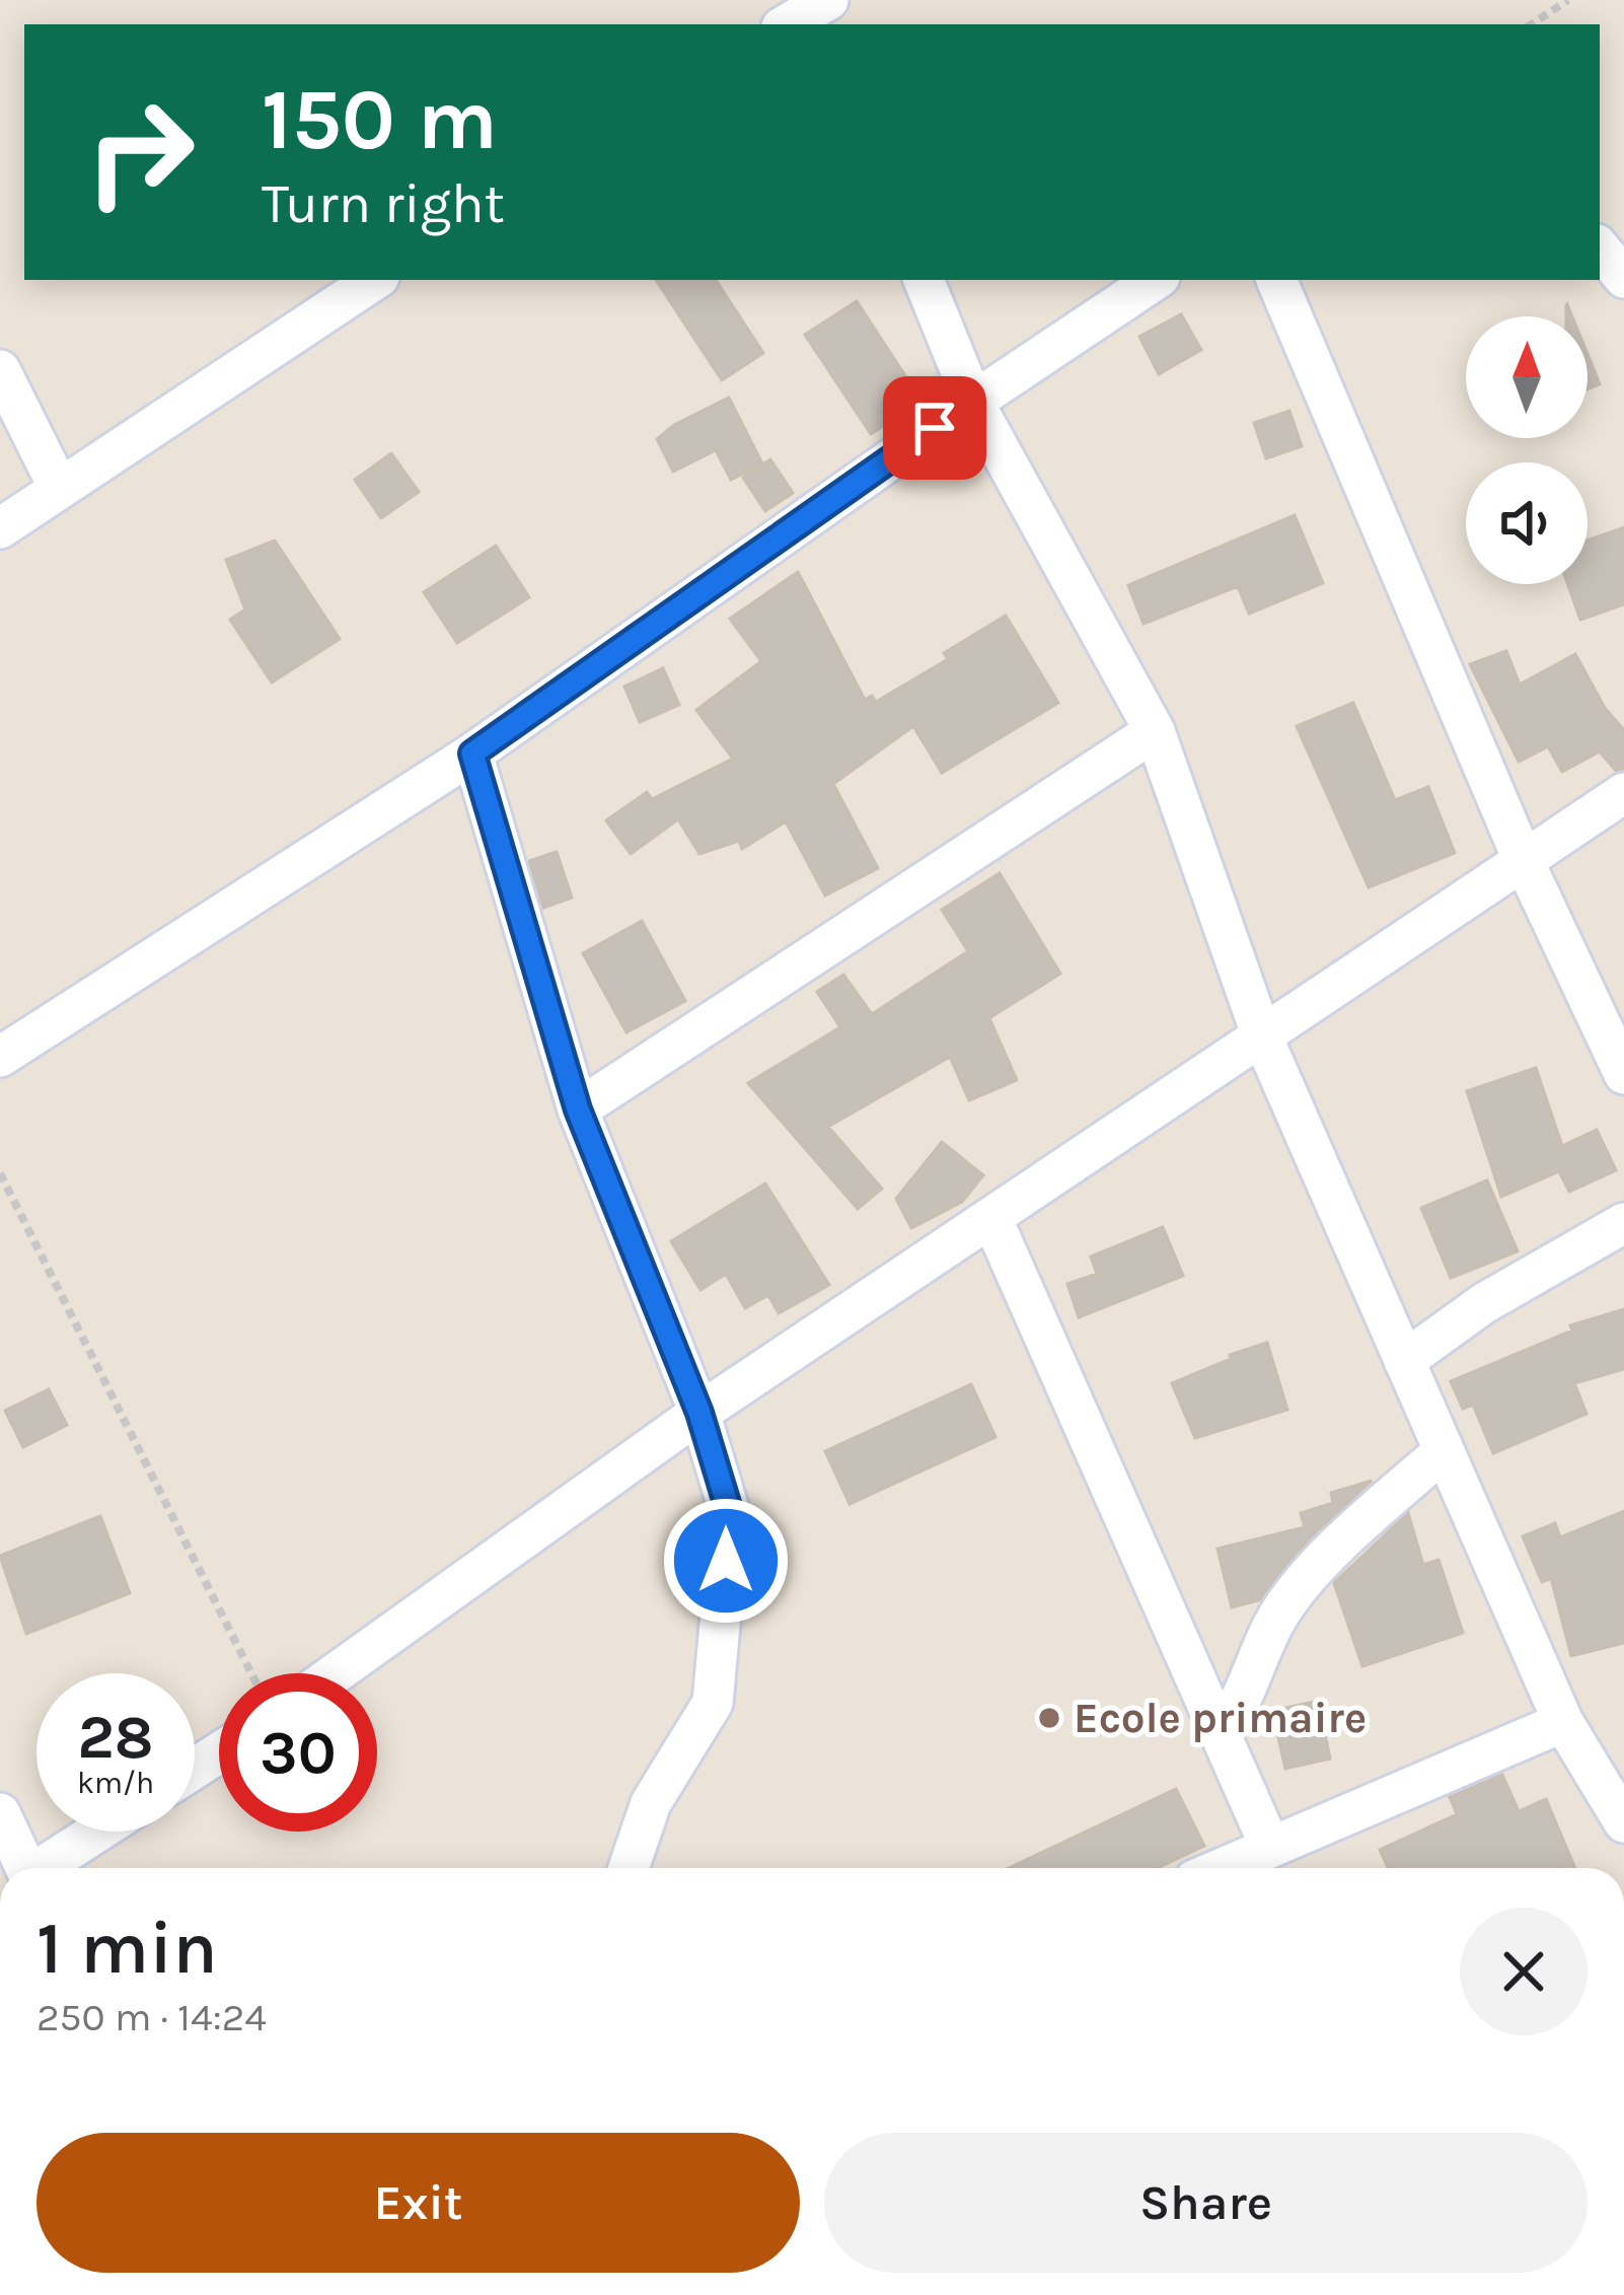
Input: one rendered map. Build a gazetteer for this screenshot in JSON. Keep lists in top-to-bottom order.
{
  "places": ["Ecole primaire"],
  "north": "top",
  "page": {
    "turn": ["150 m", "Turn right"],
    "speed": "28 km/h",
    "limit": "30",
    "heading": ["1 min", "250 m · 14:24"],
    "buttons": ["Exit", "Share"]
  }
}
